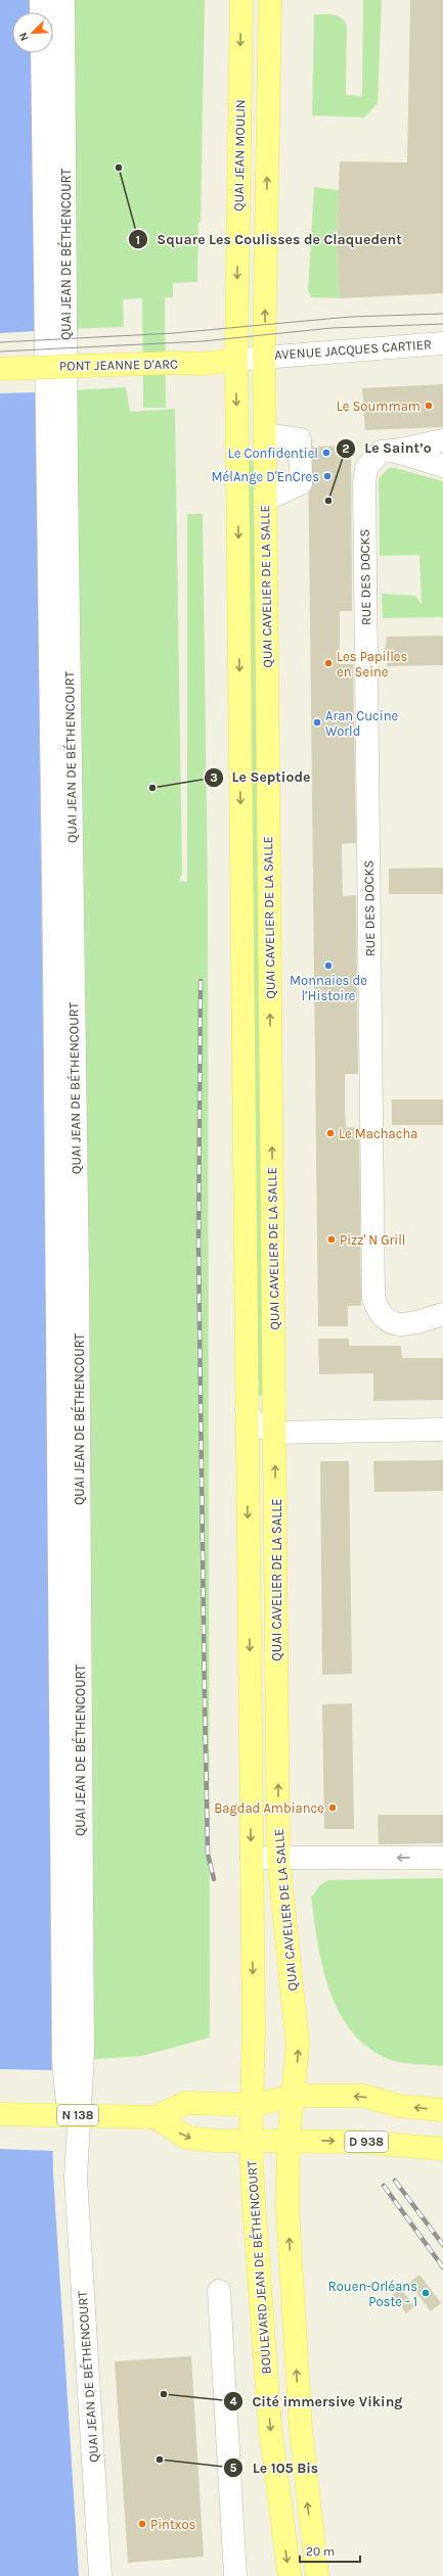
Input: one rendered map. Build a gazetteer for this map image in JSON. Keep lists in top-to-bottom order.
{
  "streets": {
    "main road": [
      "QUAI JEAN MOULIN",
      "PONT JEANNE D'ARC",
      "QUAI CAVELIER DE LA SALLE",
      "N 138",
      "D 938",
      "BOULEVARD JEAN DE BÉTHENCOURT"
    ],
    "street": ["QUAI JEAN DE BÉTHENCOURT", "AVENUE JACQUES CARTIER", "RUE DES DOCKS"]
  },
  "crossings": [
    ["QUAI JEAN MOULIN", "AVENUE JACQUES CARTIER"],
    ["QUAI JEAN MOULIN", "PONT JEANNE D'ARC"],
    ["QUAI JEAN MOULIN", "QUAI CAVELIER DE LA SALLE"],
    ["AVENUE JACQUES CARTIER", "PONT JEANNE D'ARC"],
    ["AVENUE JACQUES CARTIER", "QUAI CAVELIER DE LA SALLE"],
    ["PONT JEANNE D'ARC", "QUAI CAVELIER DE LA SALLE"],
    ["QUAI CAVELIER DE LA SALLE", "N 138"],
    ["QUAI CAVELIER DE LA SALLE", "D 938"],
    ["QUAI CAVELIER DE LA SALLE", "BOULEVARD JEAN DE BÉTHENCOURT"],
    ["N 138", "BOULEVARD JEAN DE BÉTHENCOURT"]
  ],
  "places": [
    "Square Les Coulisses de Claquedent",
    "Le Soummam",
    "Le Confidentiel",
    "MélAnge D'EnCres",
    "Le Saint’o",
    "Les Papilles en Seine",
    "Aran Cucine World",
    "Le Septiode",
    "Monnaies de l’Histoire",
    "Le Machacha",
    "Pizz' N Grill",
    "Bagdad Ambiance",
    "Rouen-Orléans Poste - 1",
    "Cité immersive Viking",
    "Le 105 Bis",
    "Pintxos"
  ],
  "scale_bar": "20 m",
  "north": "bottom left"
}
